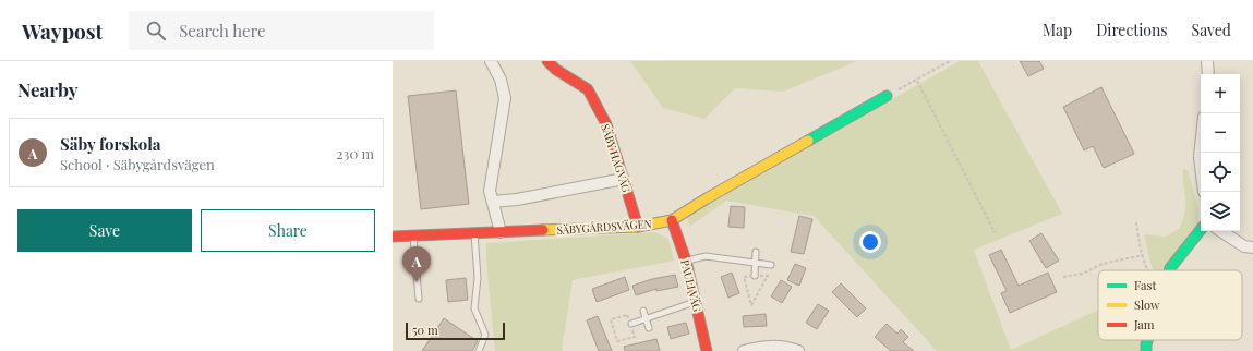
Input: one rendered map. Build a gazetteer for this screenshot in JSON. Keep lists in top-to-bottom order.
{
  "streets": {
    "street": ["SÄBY HAGVÄG", "SÄBYGÅRDSVÄGEN", "PAULI VÄG"]
  },
  "crossings": [
    ["SÄBY HAGVÄG", "SÄBYGÅRDSVÄGEN"],
    ["SÄBYGÅRDSVÄGEN", "PAULI VÄG"]
  ],
  "legend": ["Fast", "Slow", "Jam"],
  "scale_bar": "50 m",
  "page": {
    "header": "Waypost",
    "search": "Search here",
    "nav": ["Map", "Directions", "Saved"],
    "heading": "Nearby",
    "map_buttons": ["+", "−"],
    "list": [
      {
        "mark": "A",
        "name": "Säby forskola",
        "note": "School · Säbygårdsvägen",
        "value": "230 m"
      }
    ],
    "buttons": ["Save", "Share"],
    "pins": "A",
    "scale": "50 m"
  }
}
